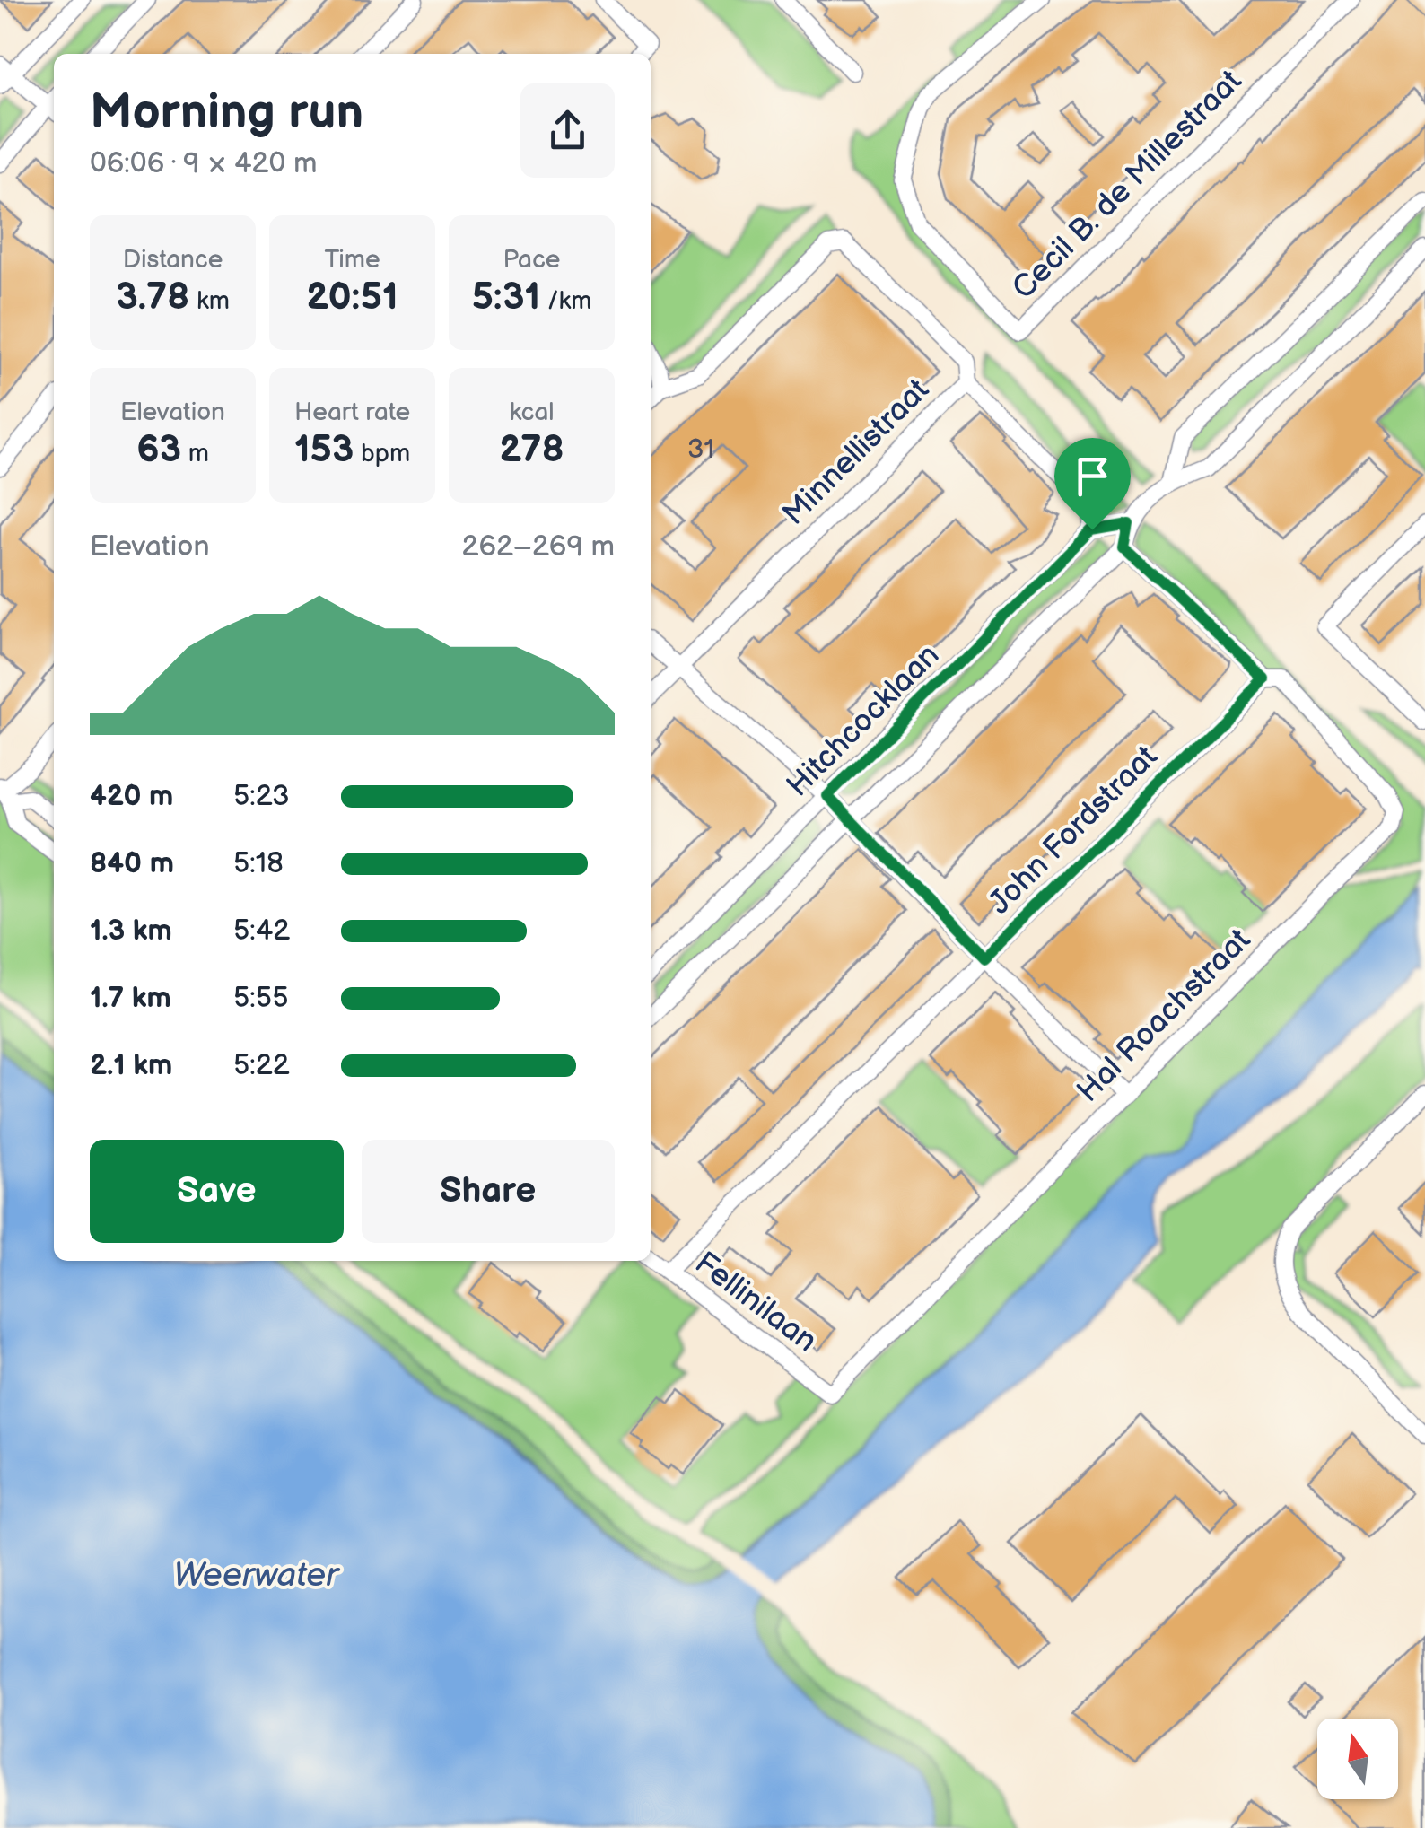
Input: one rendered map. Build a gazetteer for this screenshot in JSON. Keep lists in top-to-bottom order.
{
  "streets": {
    "street": [
      "Cecil B. de Millestraat",
      "Minnellistraat",
      "Hitchcocklaan",
      "John Fordstraat",
      "Hal Roachstraat",
      "Fellinilaan"
    ]
  },
  "crossings": [
    ["Minnellistraat", "Hitchcocklaan"],
    ["John Fordstraat", "Hal Roachstraat"],
    ["John Fordstraat", "Fellinilaan"],
    ["Hal Roachstraat", "Fellinilaan"]
  ],
  "water": ["Weerwater"],
  "house_numbers": ["31"],
  "north": "top",
  "page": {
    "heading": ["Morning run", "06:06 · 9 × 420 m"],
    "stats": [
      ["Distance", "3.78 km"],
      ["Time", "20:51"],
      ["Pace", "5:31 /km"],
      ["Elevation", "63 m"],
      ["Heart rate", "153 bpm"],
      ["kcal", "278"]
    ],
    "chart": ["Elevation", "262–269 m"],
    "list": [
      {
        "name": "420 m",
        "note": "5:23"
      },
      {
        "name": "840 m",
        "note": "5:18"
      },
      {
        "name": "1.3 km",
        "note": "5:42"
      },
      {
        "name": "1.7 km",
        "note": "5:55"
      },
      {
        "name": "2.1 km",
        "note": "5:22"
      }
    ],
    "buttons": ["Save", "Share"]
  }
}
